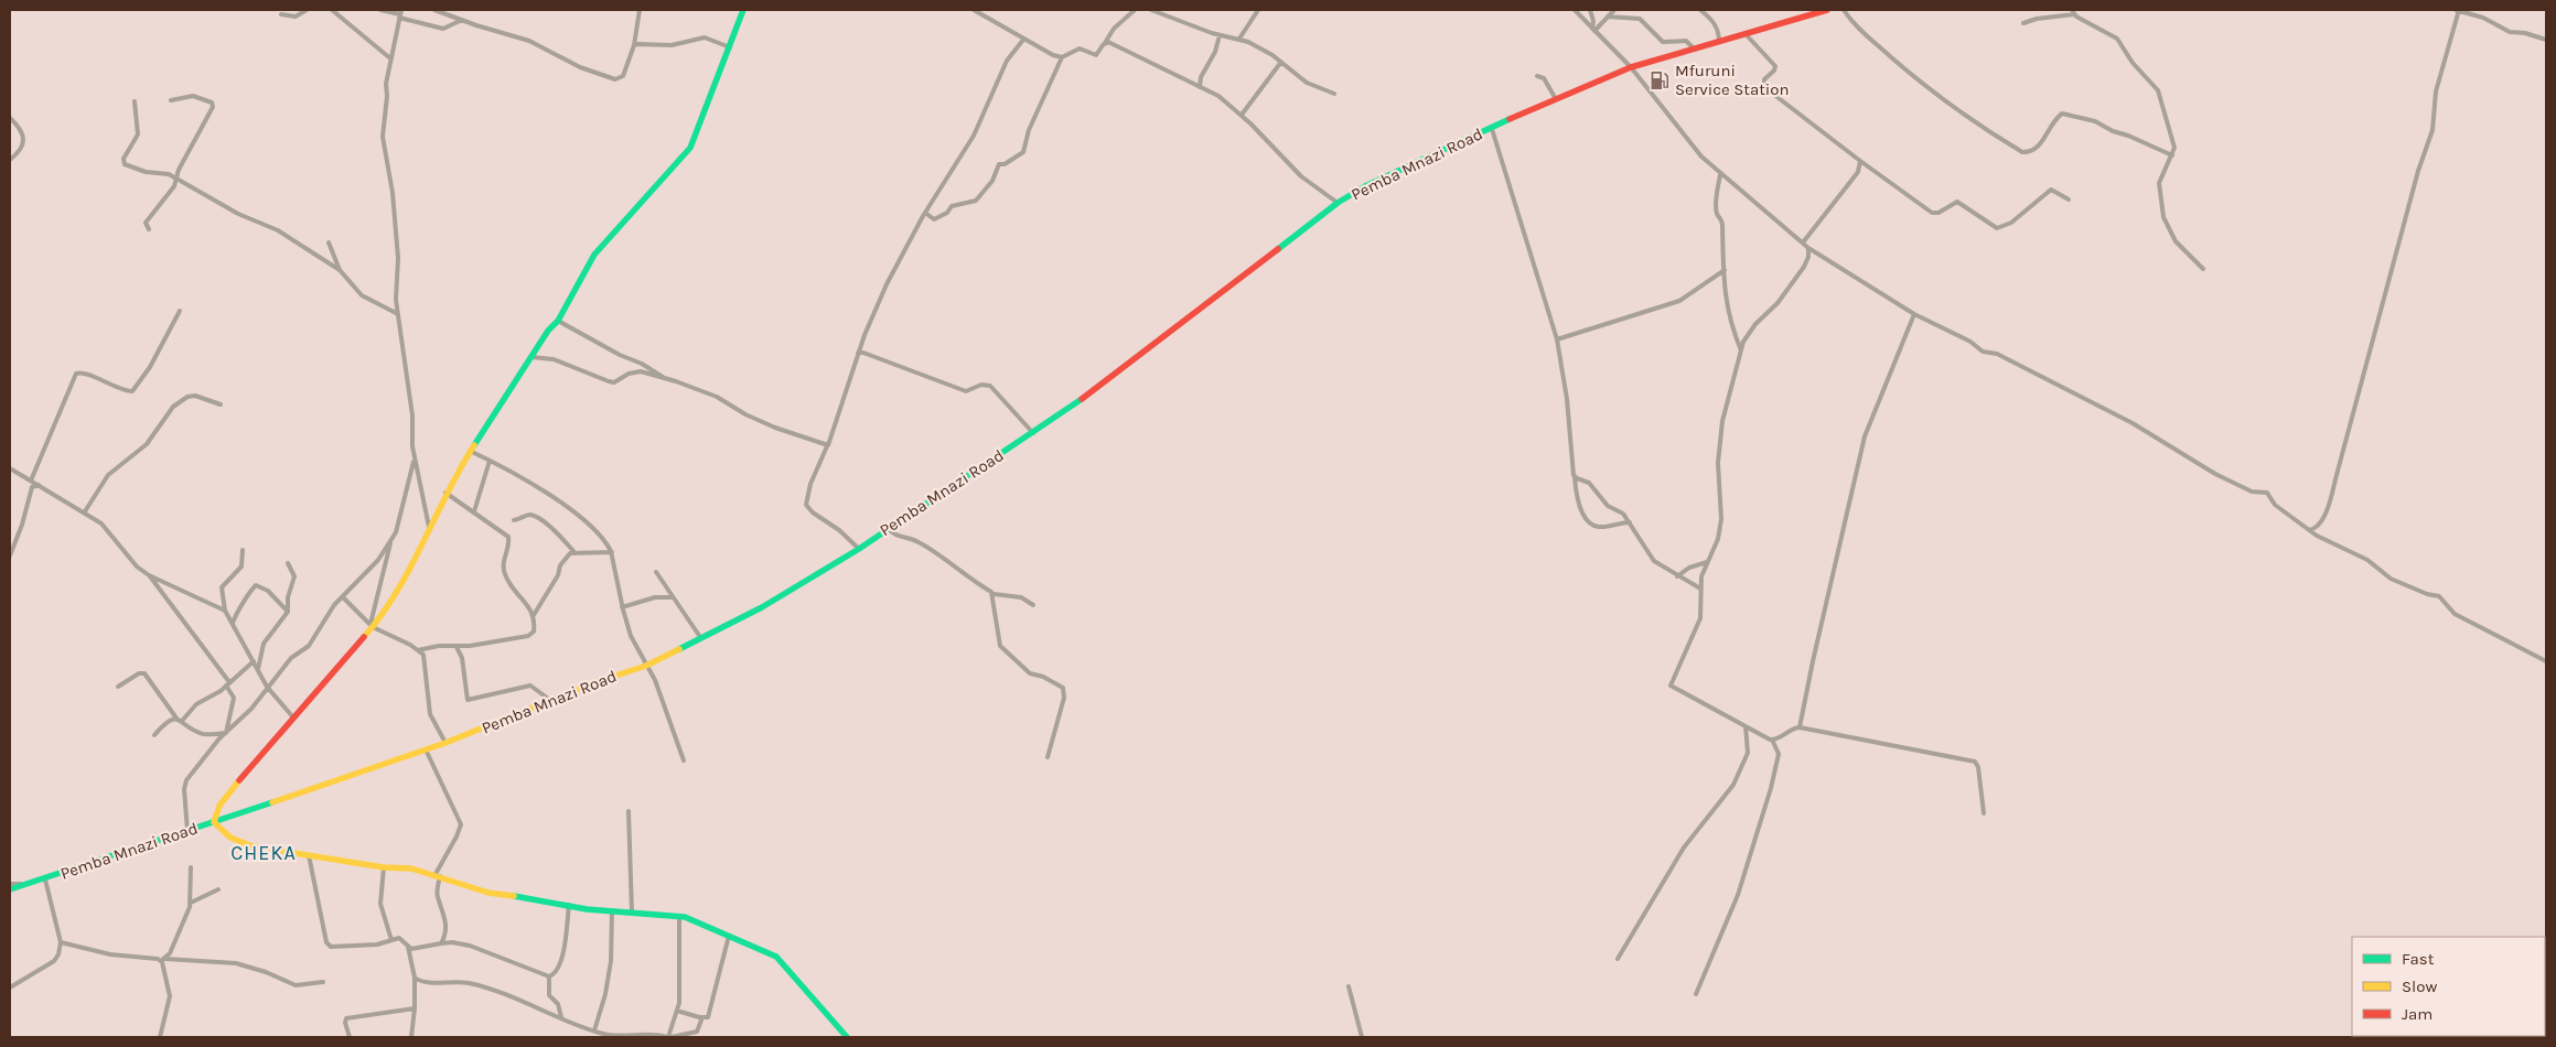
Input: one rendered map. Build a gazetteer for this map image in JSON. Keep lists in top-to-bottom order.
{
  "streets": {
    "main road": ["Pemba Mnazi Road"]
  },
  "districts": ["CHEKA"],
  "places": {
    "fuel station": ["Mfuruni Service Station"]
  },
  "legend": ["Fast", "Slow", "Jam"]
}
